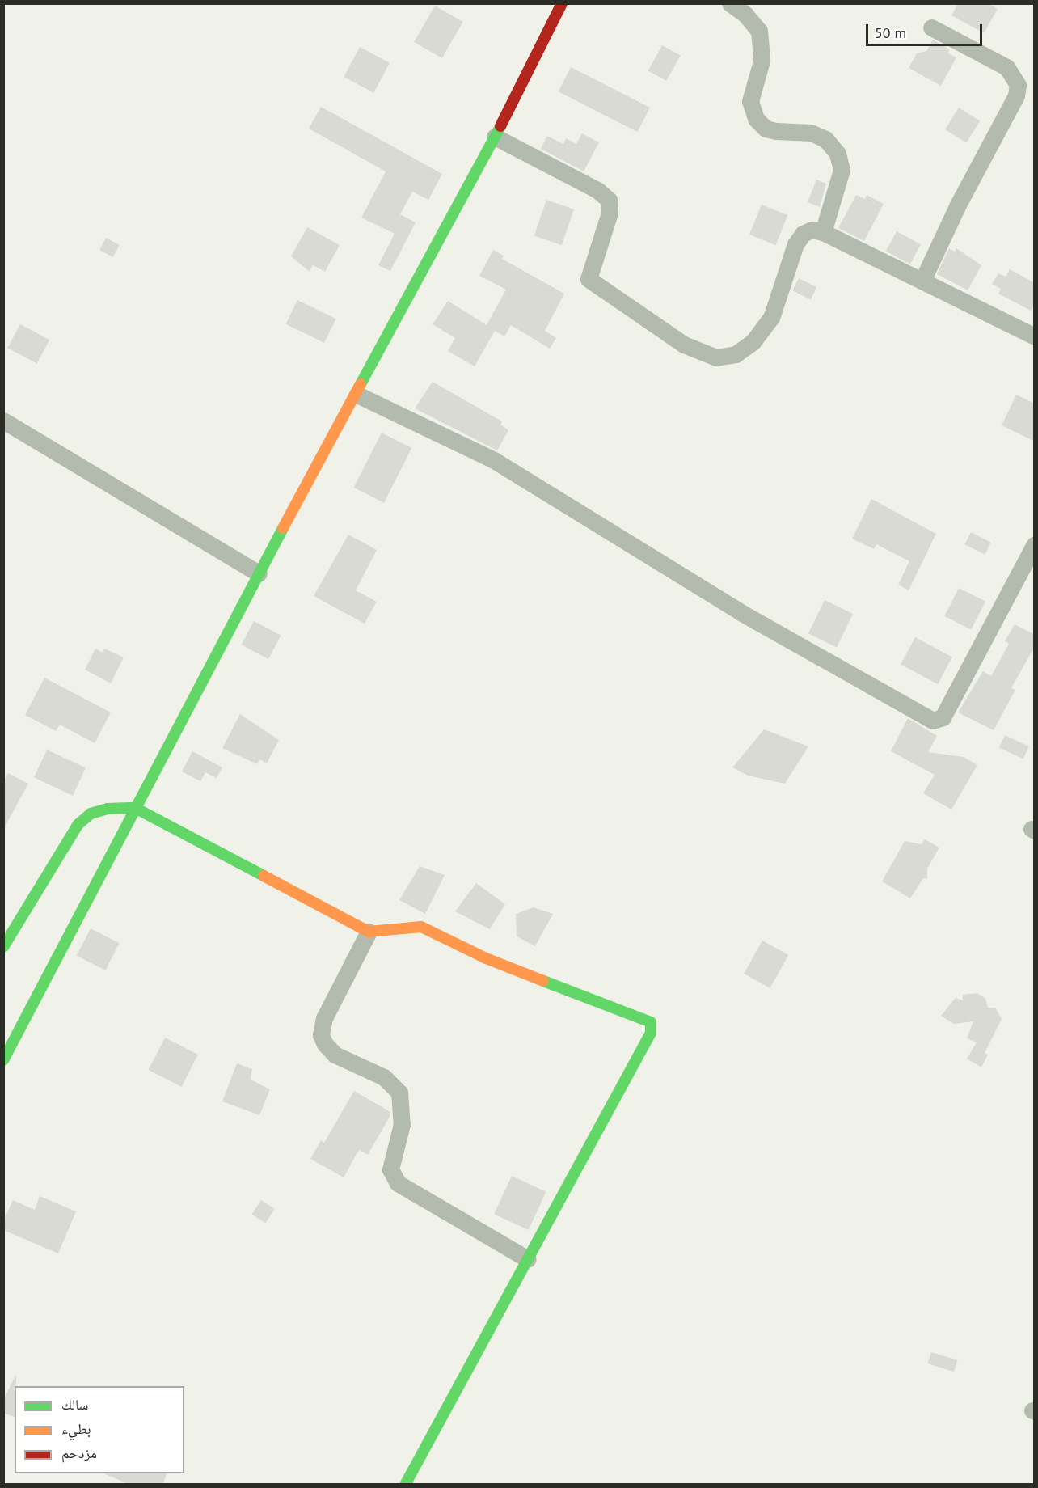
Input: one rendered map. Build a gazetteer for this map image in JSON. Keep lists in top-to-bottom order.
{
  "legend": ["سالك", "بطيء", "مزدحم"],
  "scale_bar": "50 m"
}
